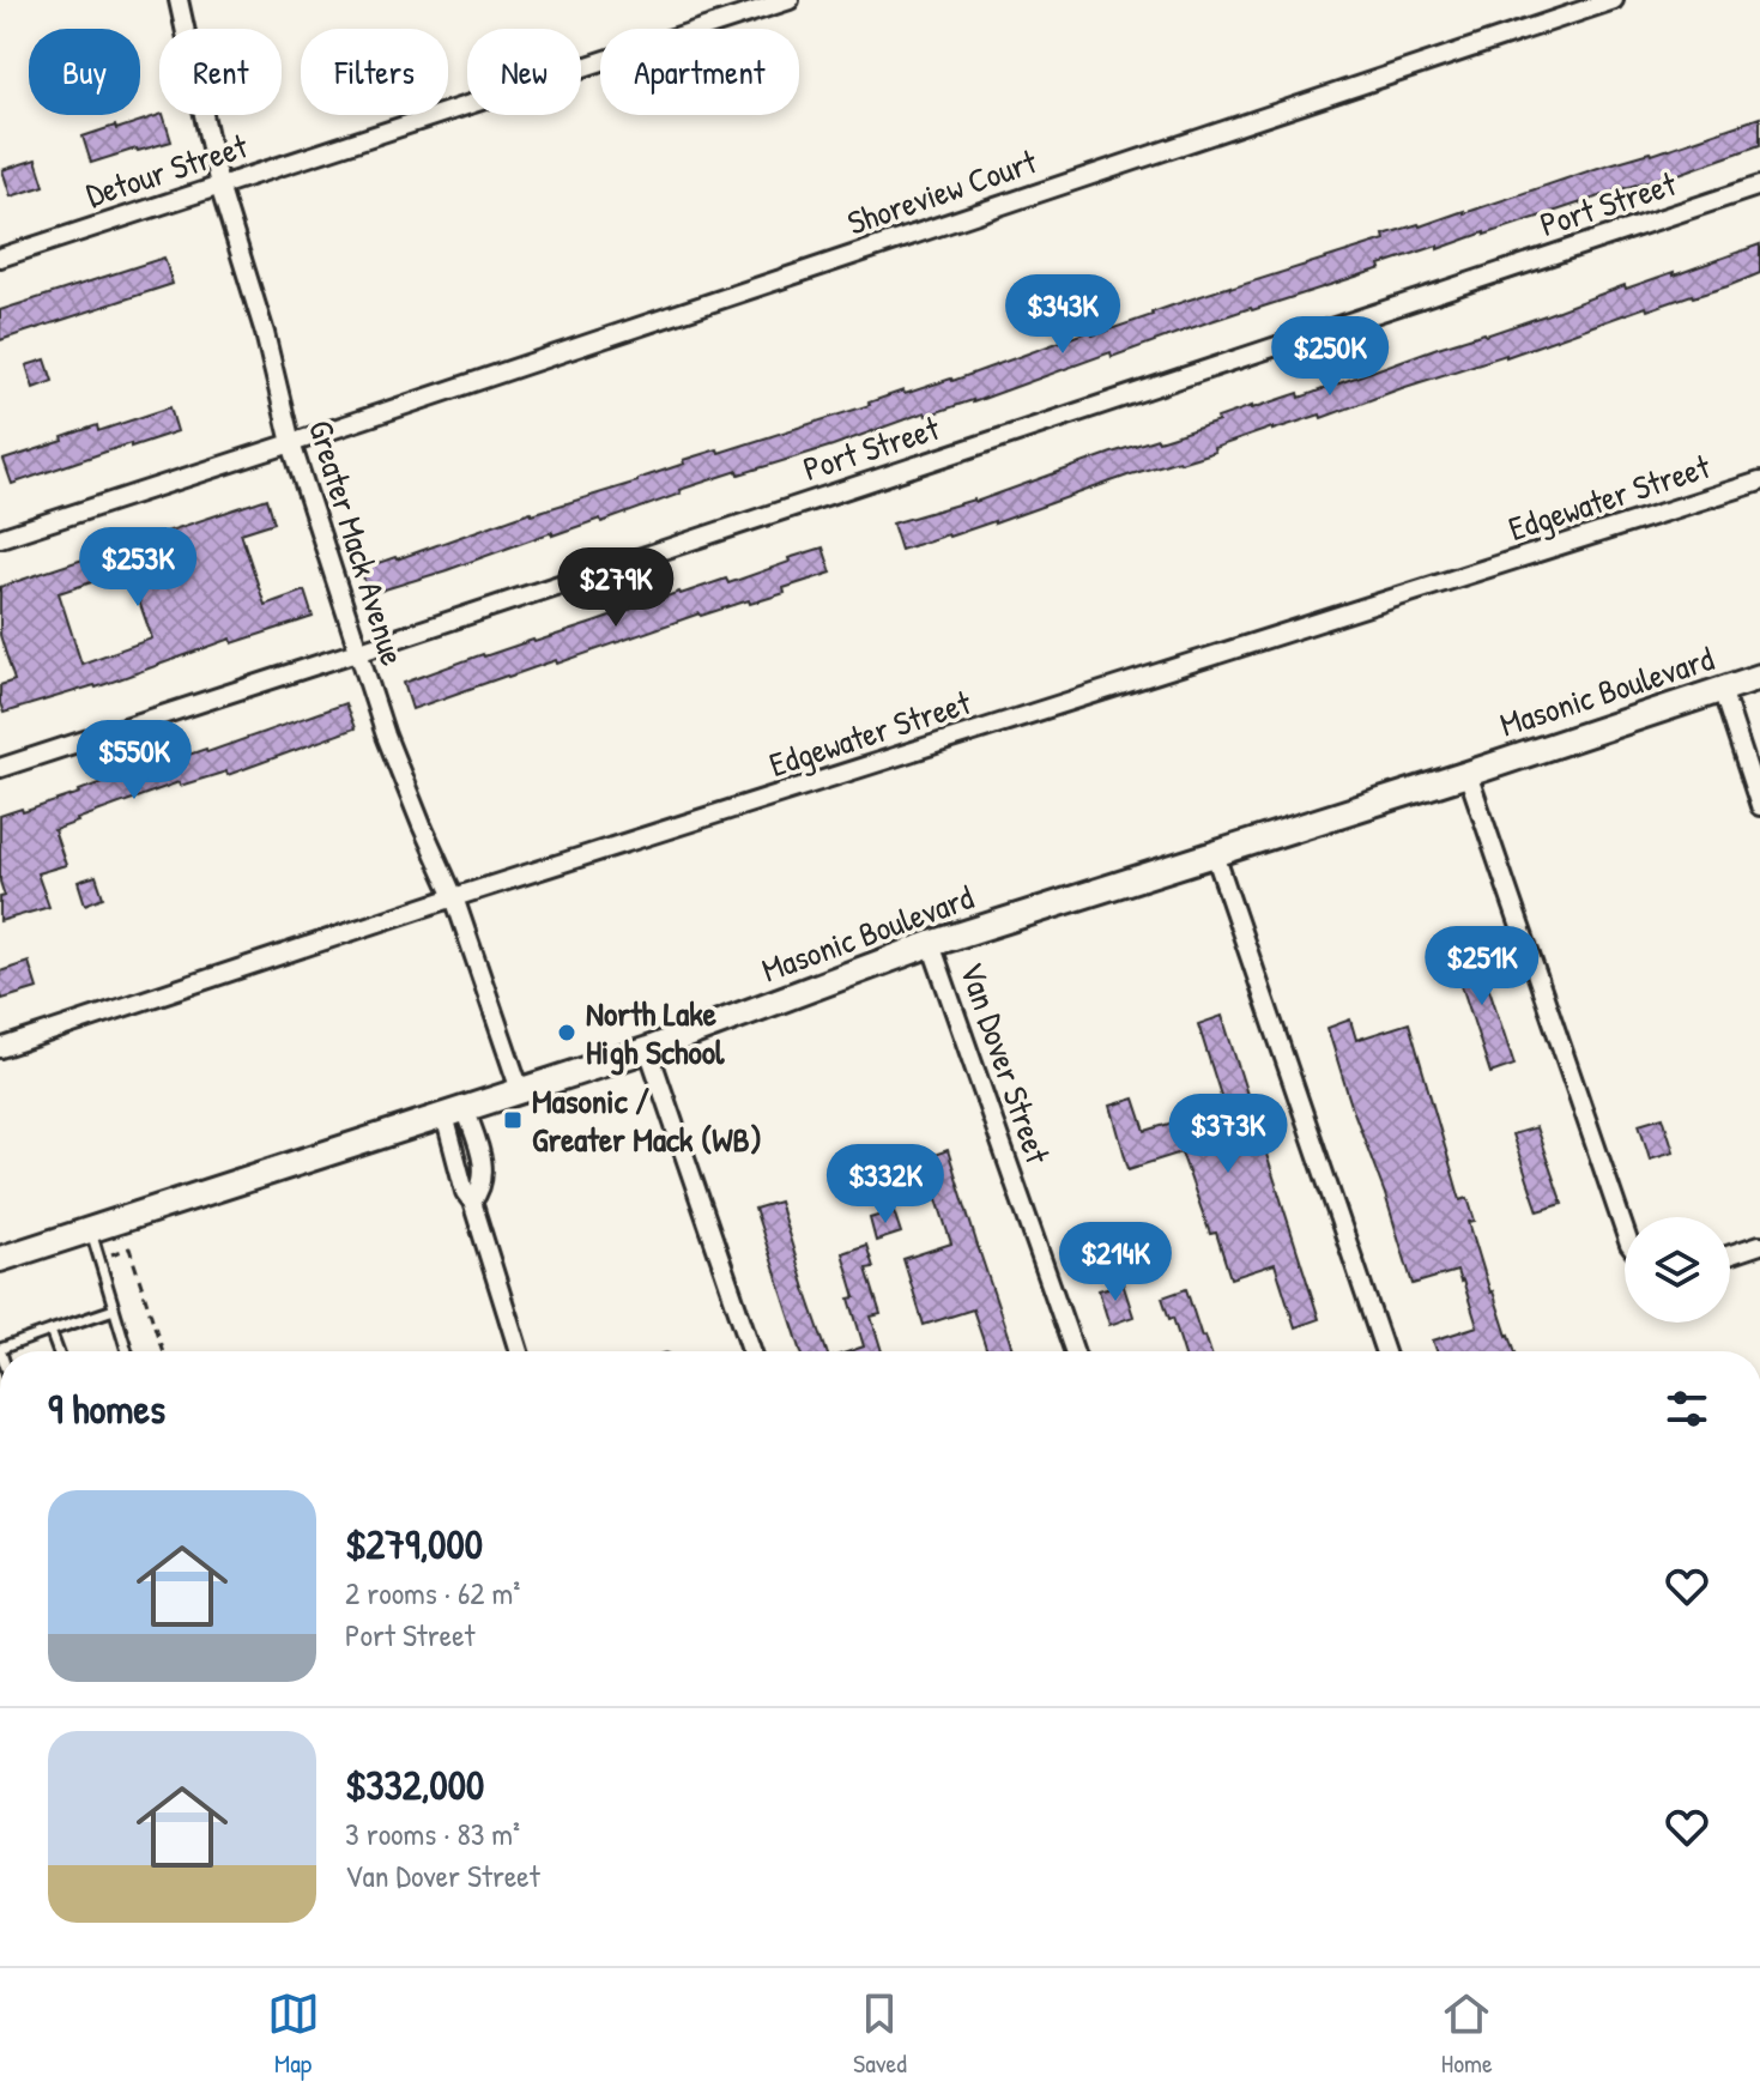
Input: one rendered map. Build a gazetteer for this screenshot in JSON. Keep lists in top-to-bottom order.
{
  "streets": {
    "street": [
      "Detour Street",
      "Shoreview Court",
      "Port Street",
      "Edgewater Street",
      "Greater Mack Avenue",
      "Masonic Boulevard",
      "Van Dover Street"
    ]
  },
  "crossings": [
    ["Detour Street", "Greater Mack Avenue"],
    ["Shoreview Court", "Greater Mack Avenue"],
    ["Port Street", "Greater Mack Avenue"],
    ["Edgewater Street", "Greater Mack Avenue"],
    ["Greater Mack Avenue", "Masonic Boulevard"],
    ["Masonic Boulevard", "Van Dover Street"]
  ],
  "places": {
    "other": ["North Lake High School"],
    "transit": ["Masonic / Greater Mack (WB)"]
  },
  "page": {
    "chip": [
      "Buy",
      "Rent",
      "Filters",
      "New",
      "Apartment"
    ],
    "price": [
      "$343K",
      "$250K",
      "$253K",
      "$279K",
      "$550K",
      "$251K",
      "$373K",
      "$332K",
      "$214K"
    ],
    "heading": "9 homes",
    "list": [
      {
        "name": "$279,000",
        "note": "2 rooms · 62 m² · Port Street"
      },
      {
        "name": "$332,000",
        "note": "3 rooms · 83 m² · Van Dover Street"
      }
    ],
    "tabs": ["Map", "Saved", "Home"]
  }
}
